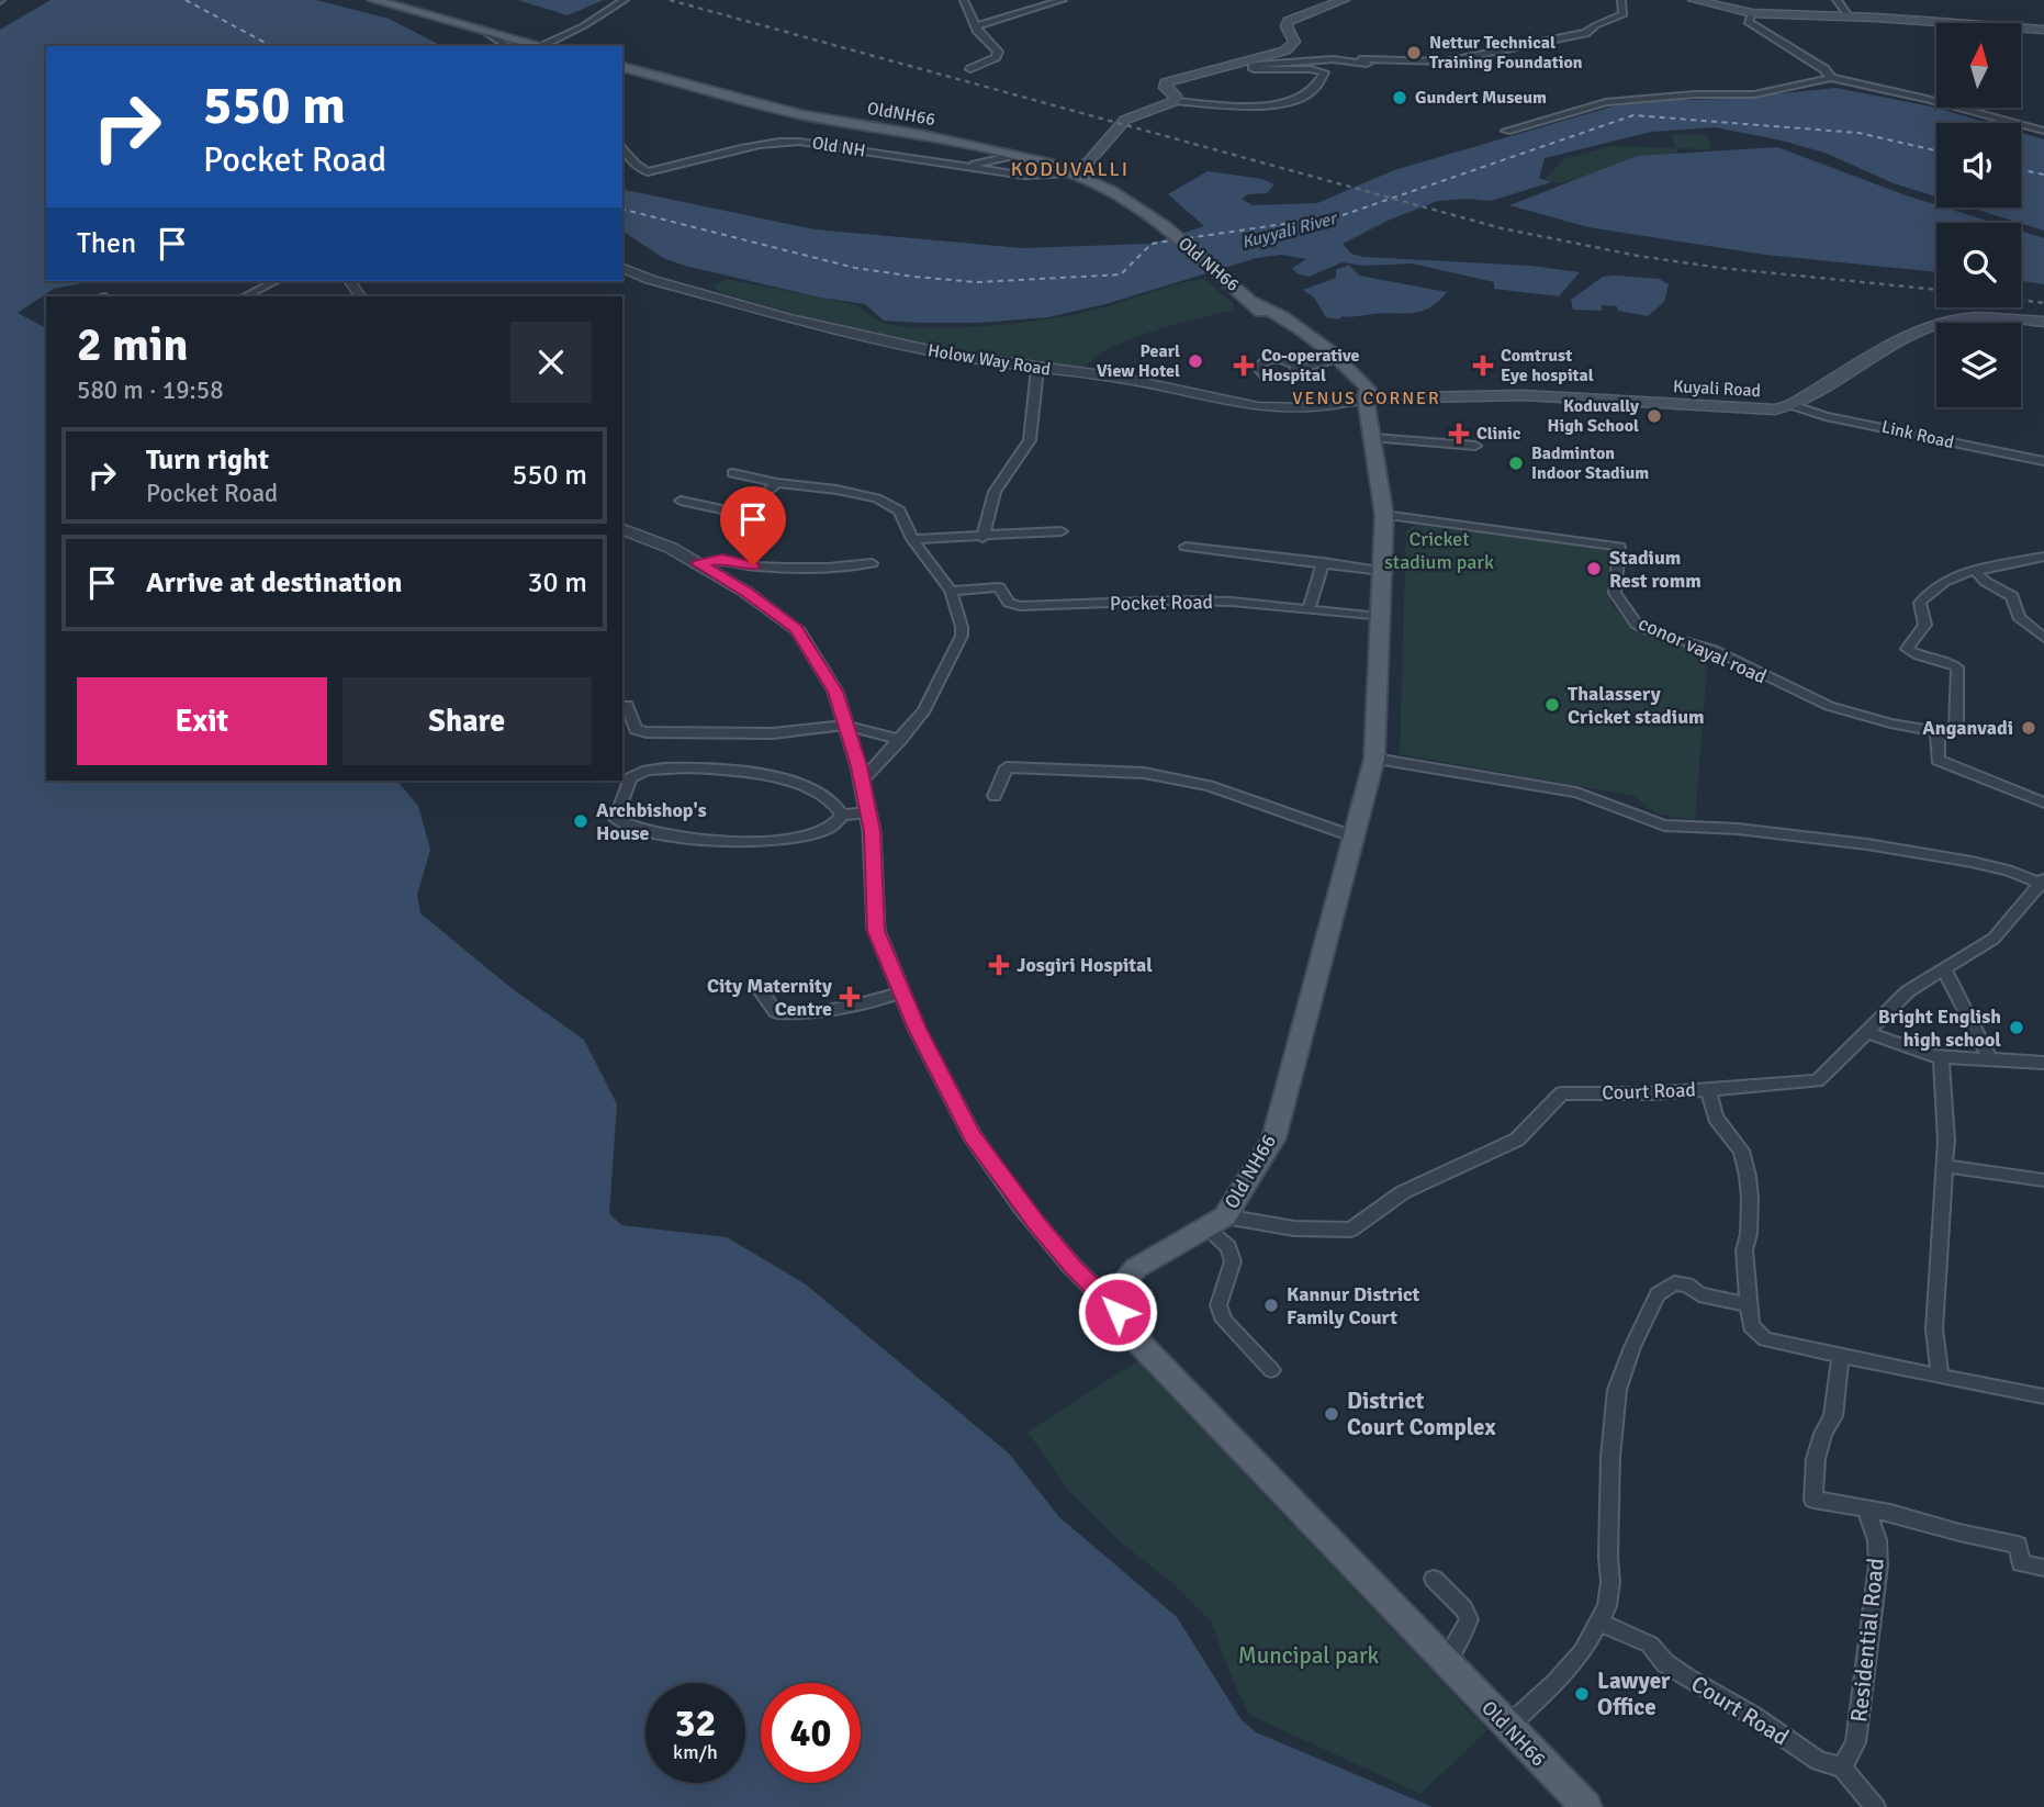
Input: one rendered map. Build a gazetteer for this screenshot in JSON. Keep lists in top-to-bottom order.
{
  "streets": {
    "main road": ["OldNH66", "Old NH66", "Kuyali Road"],
    "street": [
      "Old NH",
      "Holow Way Road",
      "Link Road",
      "Pocket Road",
      "conor vayal road",
      "Court Road",
      "Residential Road"
    ]
  },
  "crossings": [
    ["OldNH66", "Old NH"],
    ["OldNH66", "Old NH66"],
    ["Old NH66", "Holow Way Road"],
    ["Old NH66", "Kuyali Road"],
    ["Old NH66", "Pocket Road"],
    ["Old NH66", "conor vayal road"],
    ["Old NH66", "Court Road"],
    ["Holow Way Road", "Kuyali Road"],
    ["Kuyali Road", "Link Road"],
    ["Court Road", "Residential Road"]
  ],
  "districts": ["KODUVALLI", "VENUS CORNER"],
  "water": ["Kuyyali River"],
  "parks": ["Cricket stadium park", "Muncipal park"],
  "places": {
    "other": [
      "Nettur Technical Training Foundation",
      "Gundert Museum",
      "Pearl View Hotel",
      "Koduvally High School",
      "Badminton Indoor Stadium",
      "Stadium Rest romm",
      "Thalassery Cricket stadium",
      "Anganvadi",
      "Archbishop's House",
      "Bright English high school",
      "Kannur District Family Court",
      "District Court Complex",
      "Lawyer Office"
    ],
    "health": [
      "Co-operative Hospital",
      "Comtrust Eye hospital",
      "Clinic",
      "Josgiri Hospital",
      "City Maternity Centre"
    ]
  },
  "north": "top",
  "page": {
    "turn": ["550 m", "Pocket Road"],
    "then": "Then",
    "heading": ["2 min", "580 m · 19:58"],
    "list": [
      {
        "name": "Turn right",
        "note": "Pocket Road",
        "value": "550 m"
      },
      {
        "name": "Arrive at destination",
        "value": "30 m"
      }
    ],
    "buttons": ["Exit", "Share"],
    "speed": "32 km/h",
    "limit": "40"
  }
}
